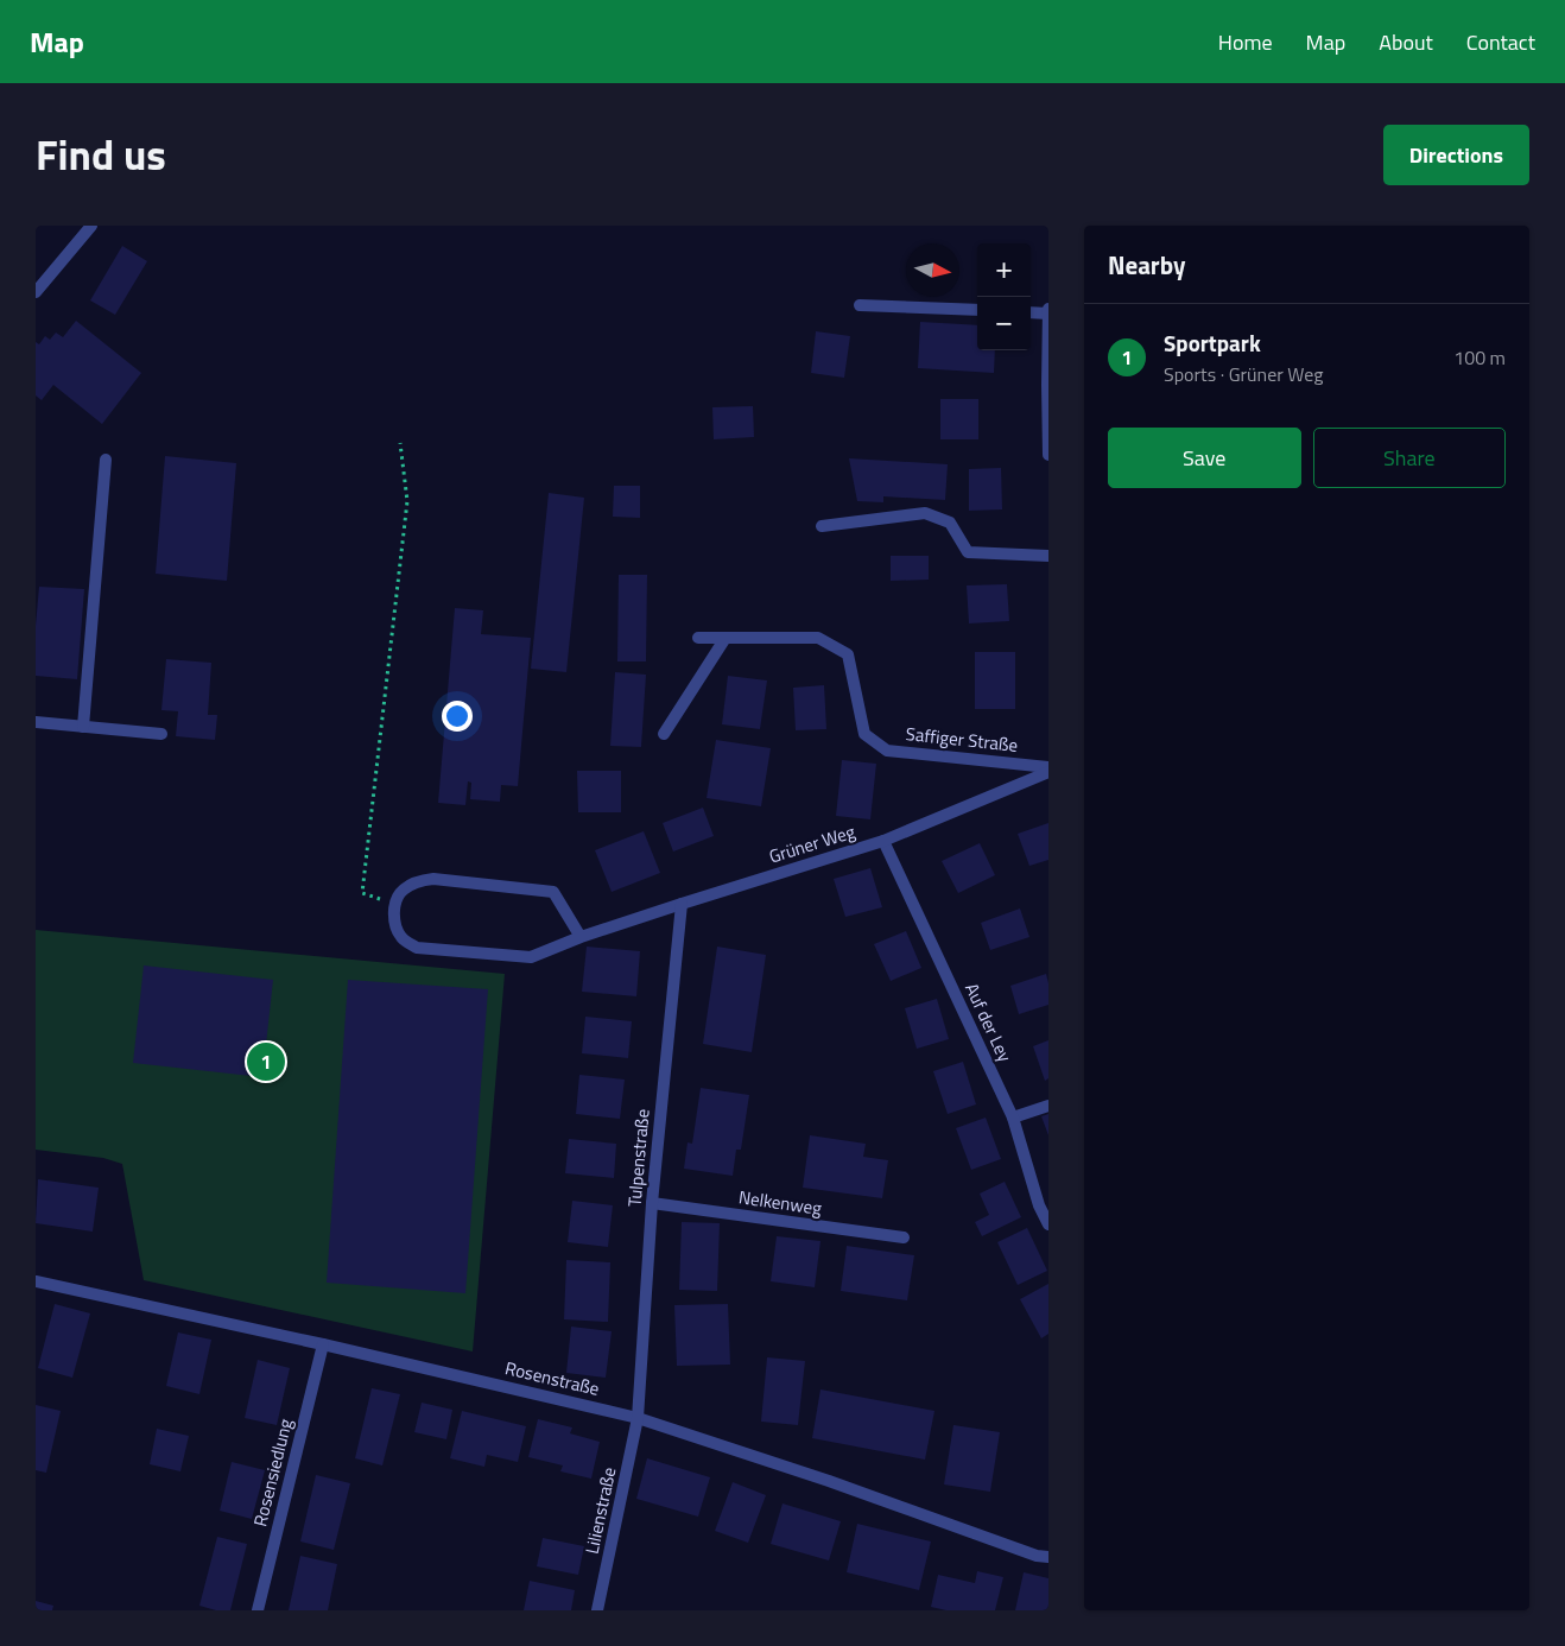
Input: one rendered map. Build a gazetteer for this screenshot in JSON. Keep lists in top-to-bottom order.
{
  "streets": {
    "street": [
      "Saffiger Straße",
      "Grüner Weg",
      "Auf der Ley",
      "Tulpenstraße",
      "Nelkenweg",
      "Rosenstraße",
      "Rosensiedlung",
      "Lilienstraße"
    ]
  },
  "crossings": [
    ["Grüner Weg", "Auf der Ley"],
    ["Grüner Weg", "Tulpenstraße"],
    ["Tulpenstraße", "Nelkenweg"],
    ["Tulpenstraße", "Rosenstraße"],
    ["Tulpenstraße", "Lilienstraße"],
    ["Rosenstraße", "Rosensiedlung"],
    ["Rosenstraße", "Lilienstraße"]
  ],
  "north": "right",
  "page": {
    "header": "Map",
    "nav": [
      "Home",
      "Map",
      "About",
      "Contact"
    ],
    "title": "Find us",
    "buttons": [
      "Directions",
      ["Save", "Share"]
    ],
    "heading": "Nearby",
    "map_buttons": ["+", "−"],
    "list": [
      {
        "mark": "1",
        "name": "Sportpark",
        "note": "Sports · Grüner Weg",
        "value": "100 m"
      }
    ],
    "pins": "1"
  }
}
